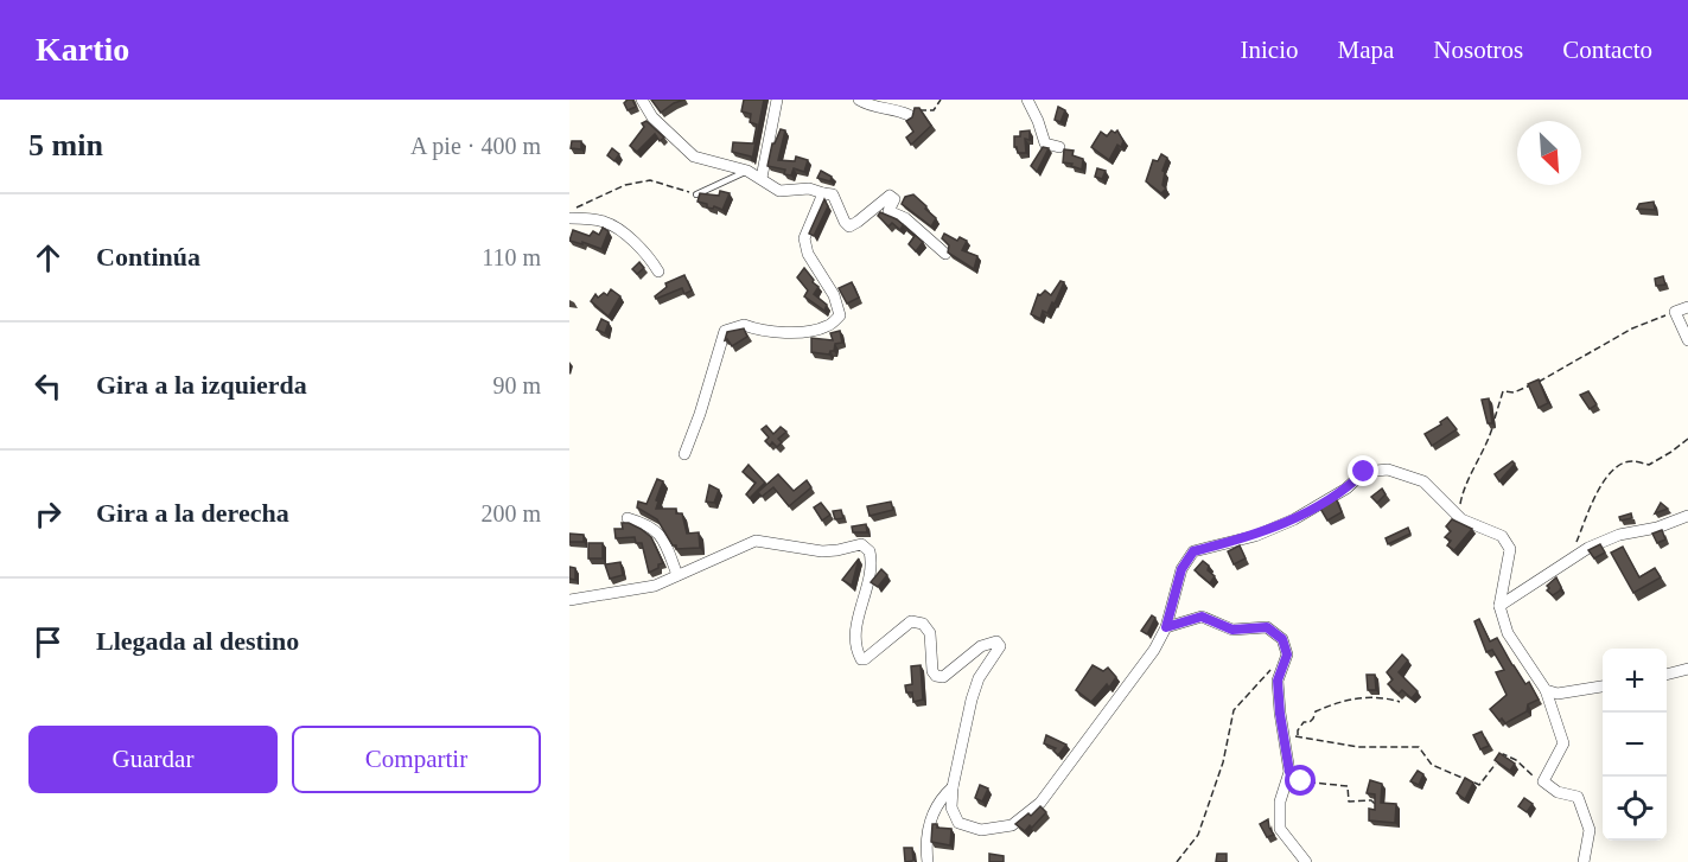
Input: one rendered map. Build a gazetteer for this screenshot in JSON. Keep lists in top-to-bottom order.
{
  "north": "bottom right",
  "page": {
    "header": "Kartio",
    "nav": [
      "Inicio",
      "Mapa",
      "Nosotros",
      "Contacto"
    ],
    "heading": ["5 min", "A pie · 400 m"],
    "list": [
      ["Continúa", "110 m"],
      ["Gira a la izquierda", "90 m"],
      ["Gira a la derecha", "200 m"],
      "Llegada al destino"
    ],
    "map_buttons": ["+", "−"],
    "buttons": ["Guardar", "Compartir"]
  }
}
